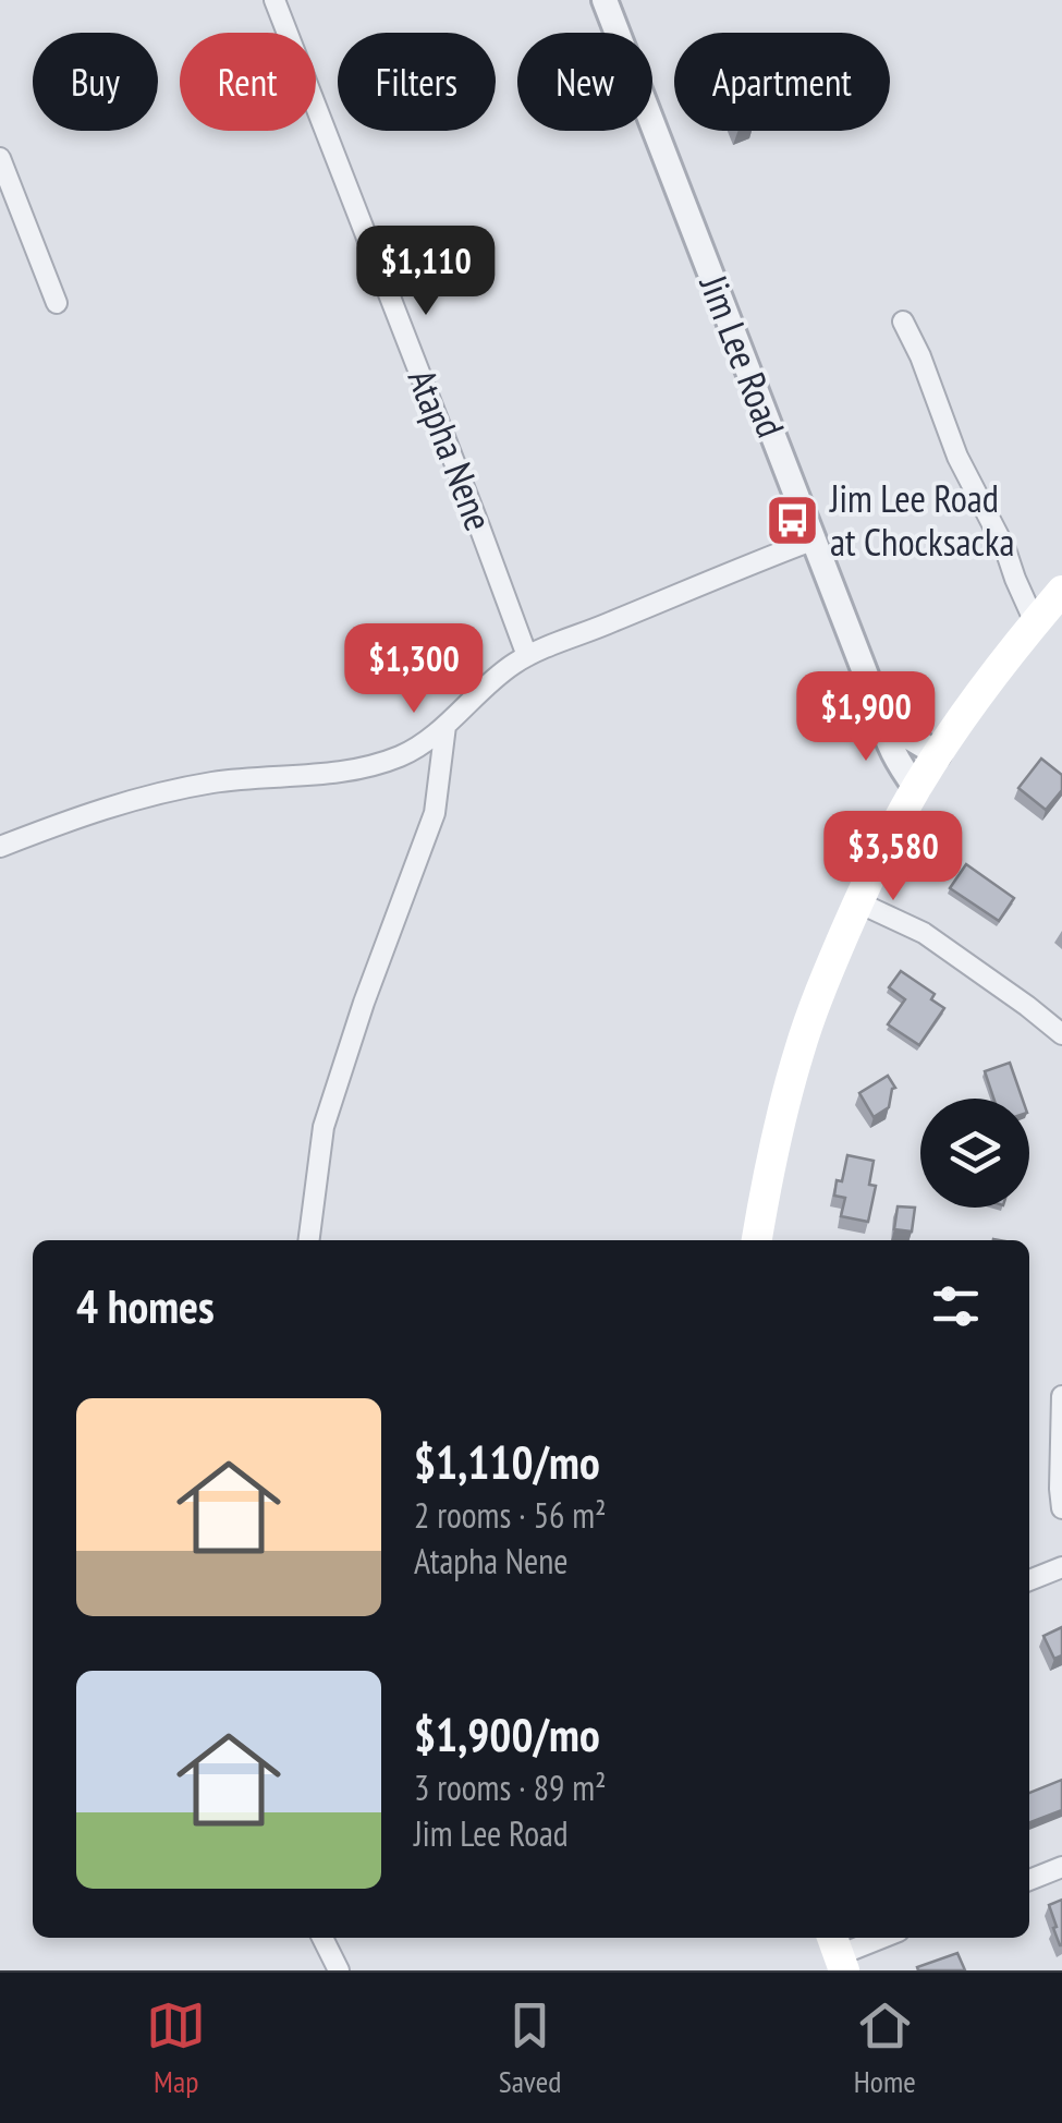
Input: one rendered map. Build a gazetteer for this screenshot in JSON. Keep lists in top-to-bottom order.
{
  "streets": {
    "street": ["Jim Lee Road", "Atapha Nene"]
  },
  "places": {
    "bus stop": ["Jim Lee Road at Chocksacka"]
  },
  "page": {
    "chip": [
      "Buy",
      "Rent",
      "Filters",
      "New",
      "Apartment"
    ],
    "price": [
      "$1,110",
      "$1,300",
      "$1,900",
      "$3,580"
    ],
    "heading": "4 homes",
    "list": [
      {
        "name": "$1,110/mo",
        "note": "2 rooms · 56 m² · Atapha Nene"
      },
      {
        "name": "$1,900/mo",
        "note": "3 rooms · 89 m² · Jim Lee Road"
      }
    ],
    "tabs": ["Map", "Saved", "Home"]
  }
}
